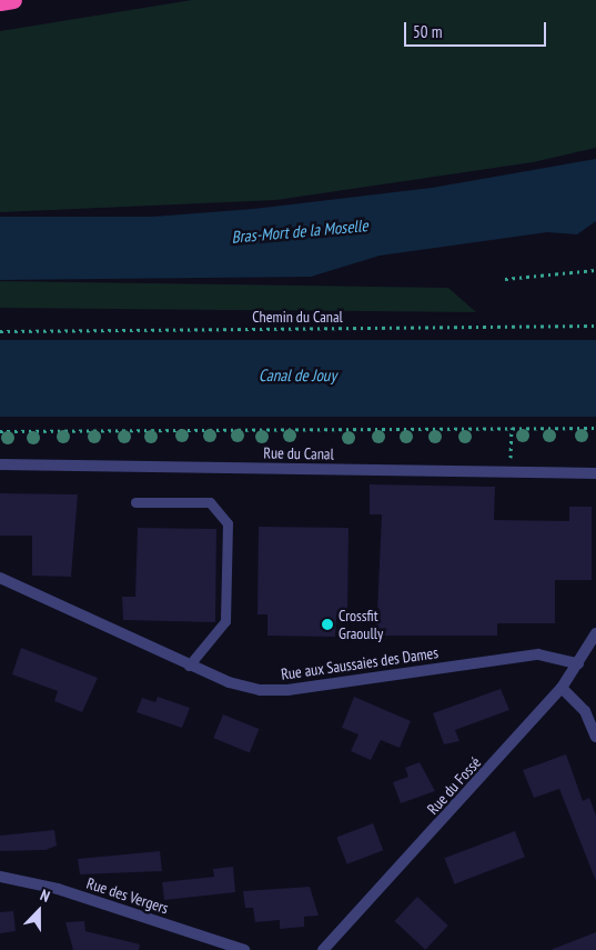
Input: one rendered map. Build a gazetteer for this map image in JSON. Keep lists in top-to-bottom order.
{
  "streets": {
    "street": [
      "Rue du Canal",
      "Rue aux Saussaies des Dames",
      "Rue du Fossé",
      "Rue des Vergers"
    ],
    "path": ["Chemin du Canal"]
  },
  "crossings": [
    ["Rue aux Saussaies des Dames", "Rue du Fossé"]
  ],
  "water": ["Bras-Mort de la Moselle", "Canal de Jouy"],
  "places": ["Crossfit Graoully"],
  "scale_bar": "50 m",
  "north": "top"
}
